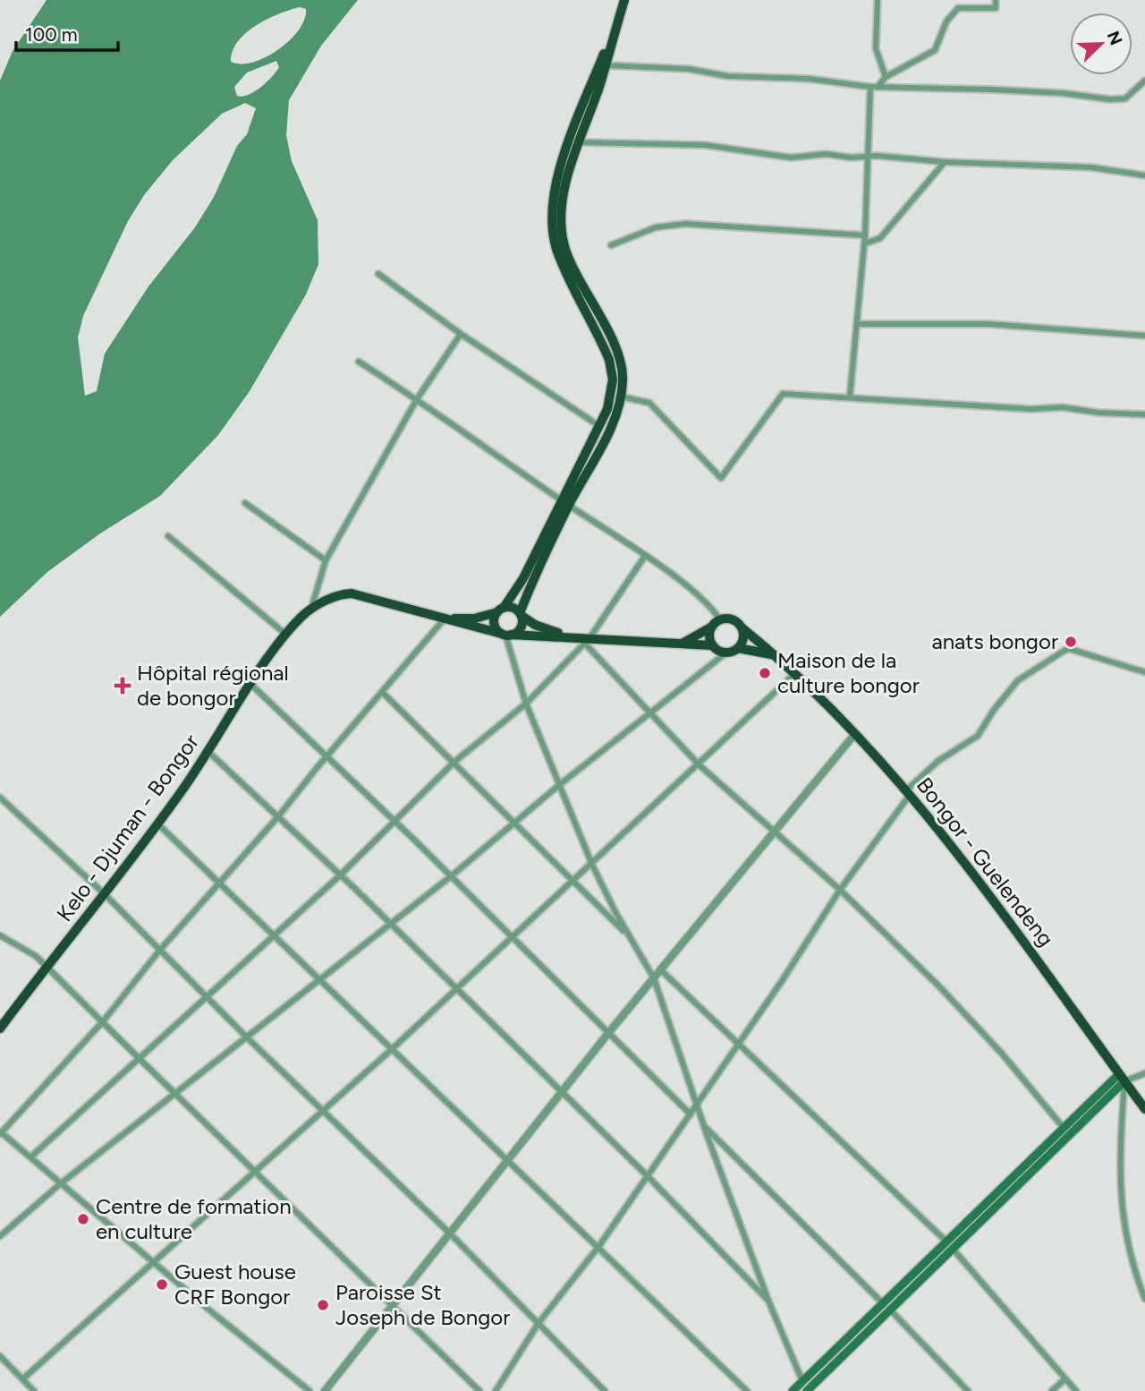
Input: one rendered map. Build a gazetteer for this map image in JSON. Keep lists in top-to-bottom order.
{
  "streets": {
    "highway": ["Kelo - Djuman - Bongor", "Bongor - Guelendeng"]
  },
  "crossings": [
    ["Kelo - Djuman - Bongor", "Bongor - Guelendeng"]
  ],
  "places": {
    "other": [
      "anats bongor",
      "Maison de la culture bongor",
      "Centre de formation en culture",
      "Guest house CRF Bongor",
      "Paroisse St Joseph de Bongor"
    ],
    "health": ["Hôpital régional de bongor"]
  },
  "scale_bar": "100 m",
  "north": "top right"
}
